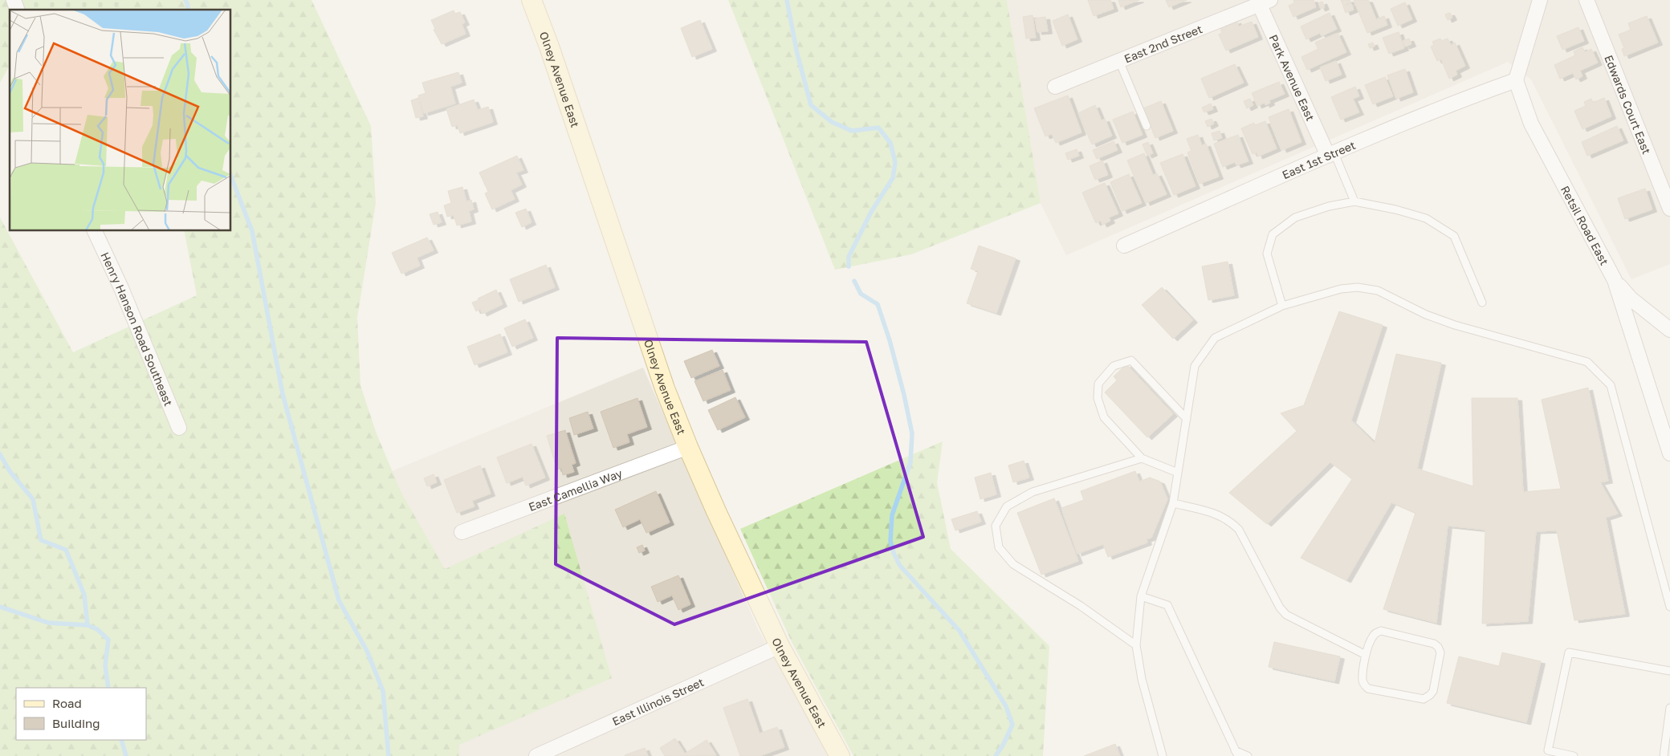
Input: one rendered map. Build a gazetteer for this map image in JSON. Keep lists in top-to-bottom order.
{
  "streets": {
    "main road": ["Olney Avenue East"],
    "street": [
      "East 2nd Street",
      "Park Avenue East",
      "Edwards Court East",
      "East 1st Street",
      "Retsil Road East",
      "Henry Hanson Road Southeast",
      "East Camellia Way",
      "East Illinois Street"
    ]
  },
  "crossings": [
    ["East 2nd Street", "Park Avenue East"],
    ["Park Avenue East", "East 1st Street"],
    ["Olney Avenue East", "East Camellia Way"],
    ["Olney Avenue East", "East Illinois Street"],
    ["East 1st Street", "Retsil Road East"]
  ],
  "legend": ["Road", "Building"]
}
